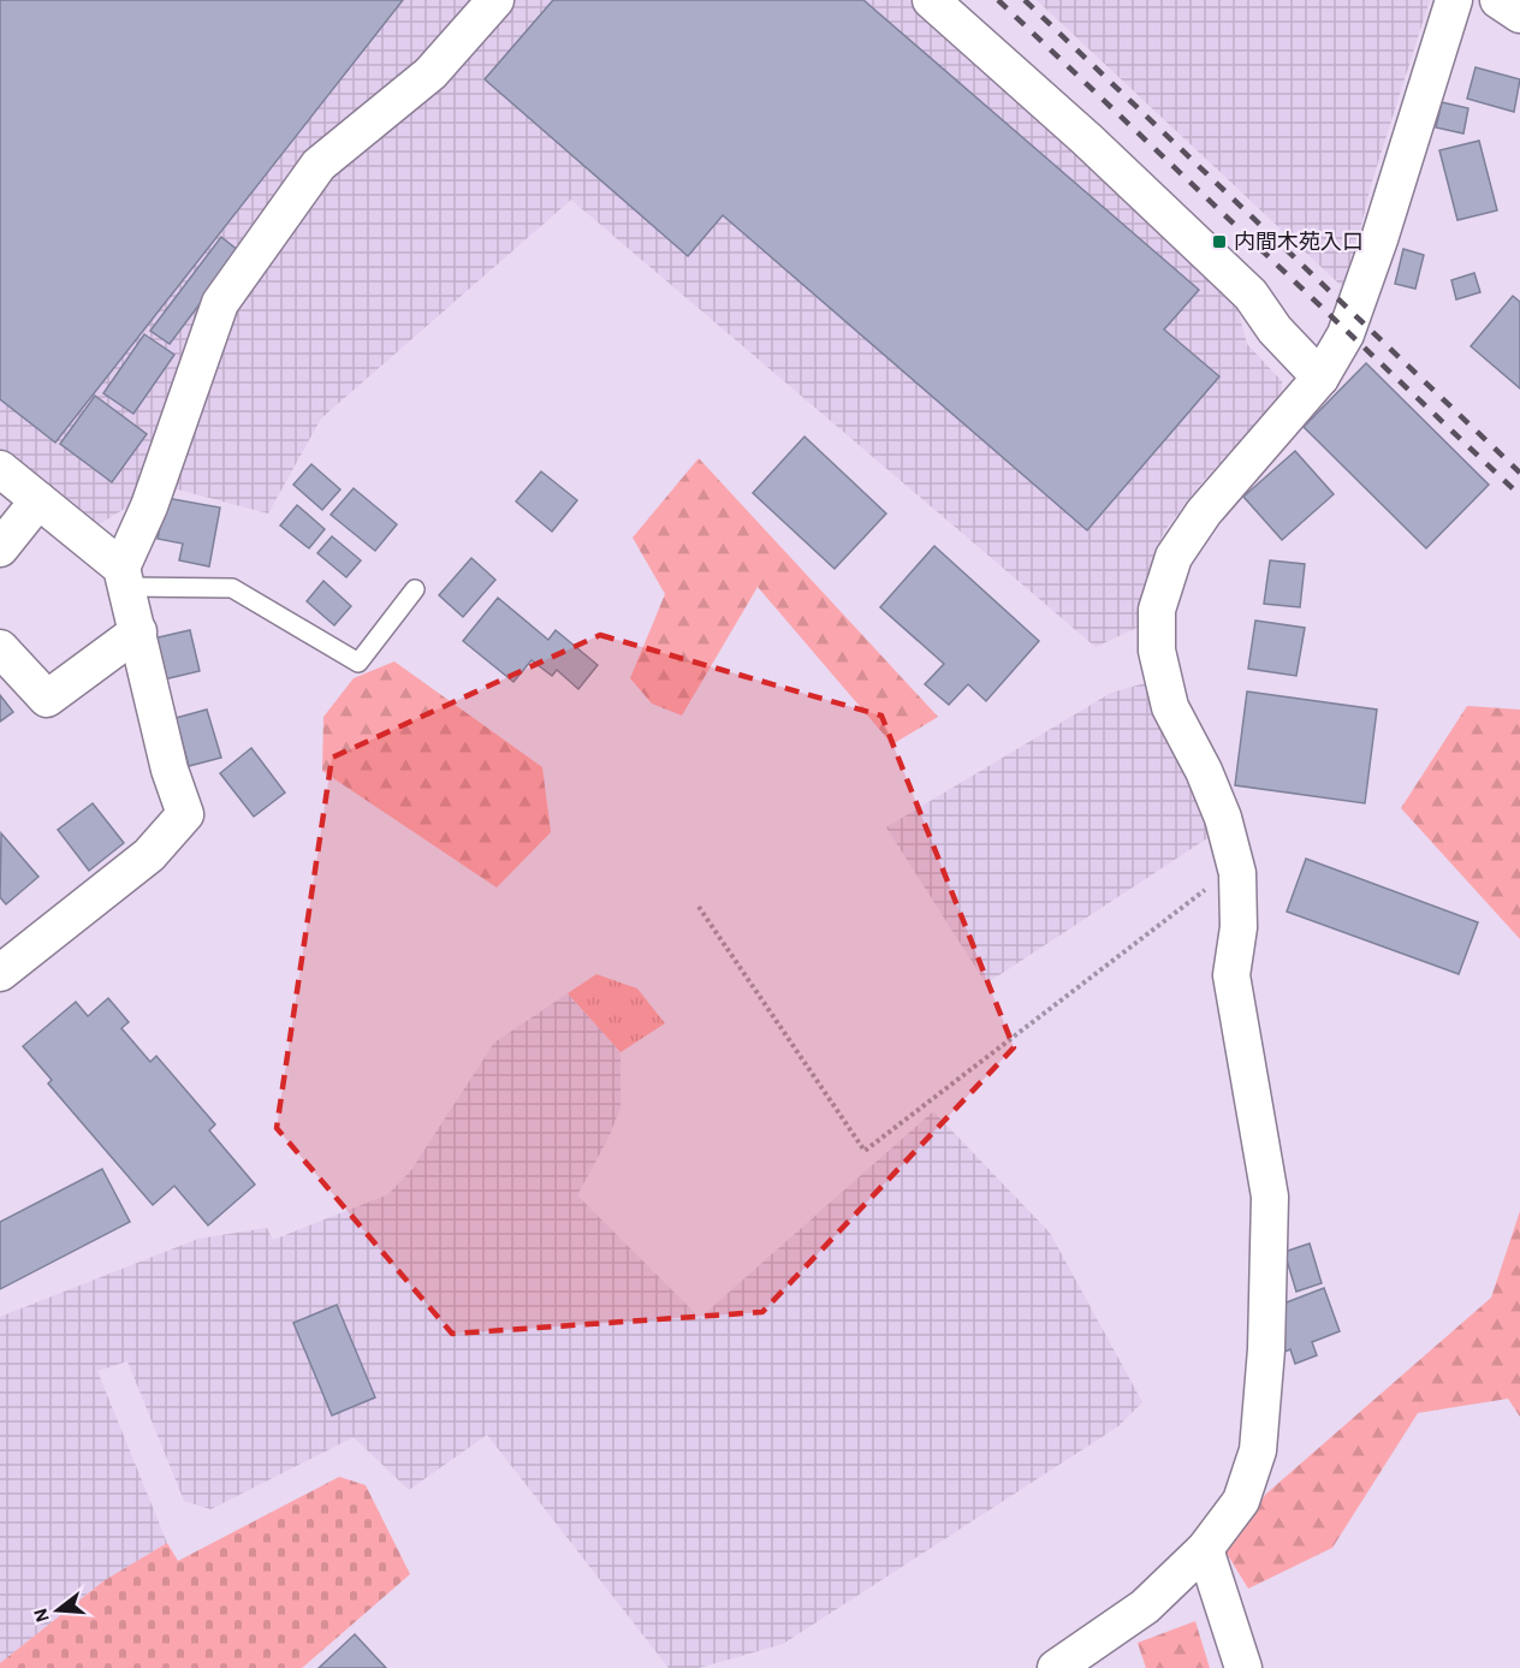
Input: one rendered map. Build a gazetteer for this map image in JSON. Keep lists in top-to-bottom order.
{
  "places": {
    "transit": ["内間木苑入口"]
  },
  "north": "left"
}
